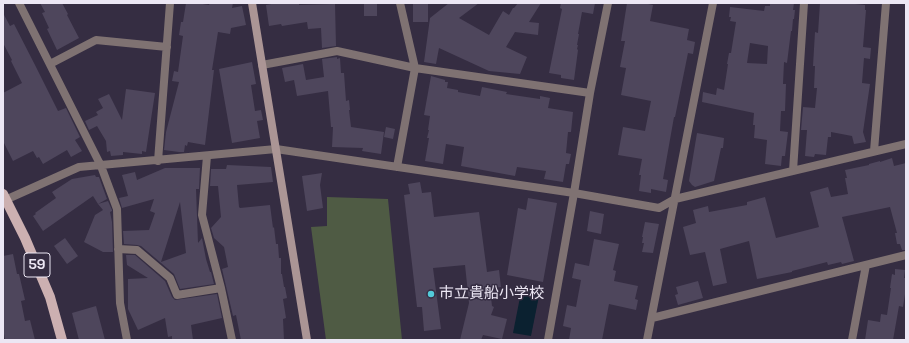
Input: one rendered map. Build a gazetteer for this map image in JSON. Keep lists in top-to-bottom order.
{
  "streets": {
    "main road": ["59"]
  },
  "places": ["市立貴船小学校"]
}
